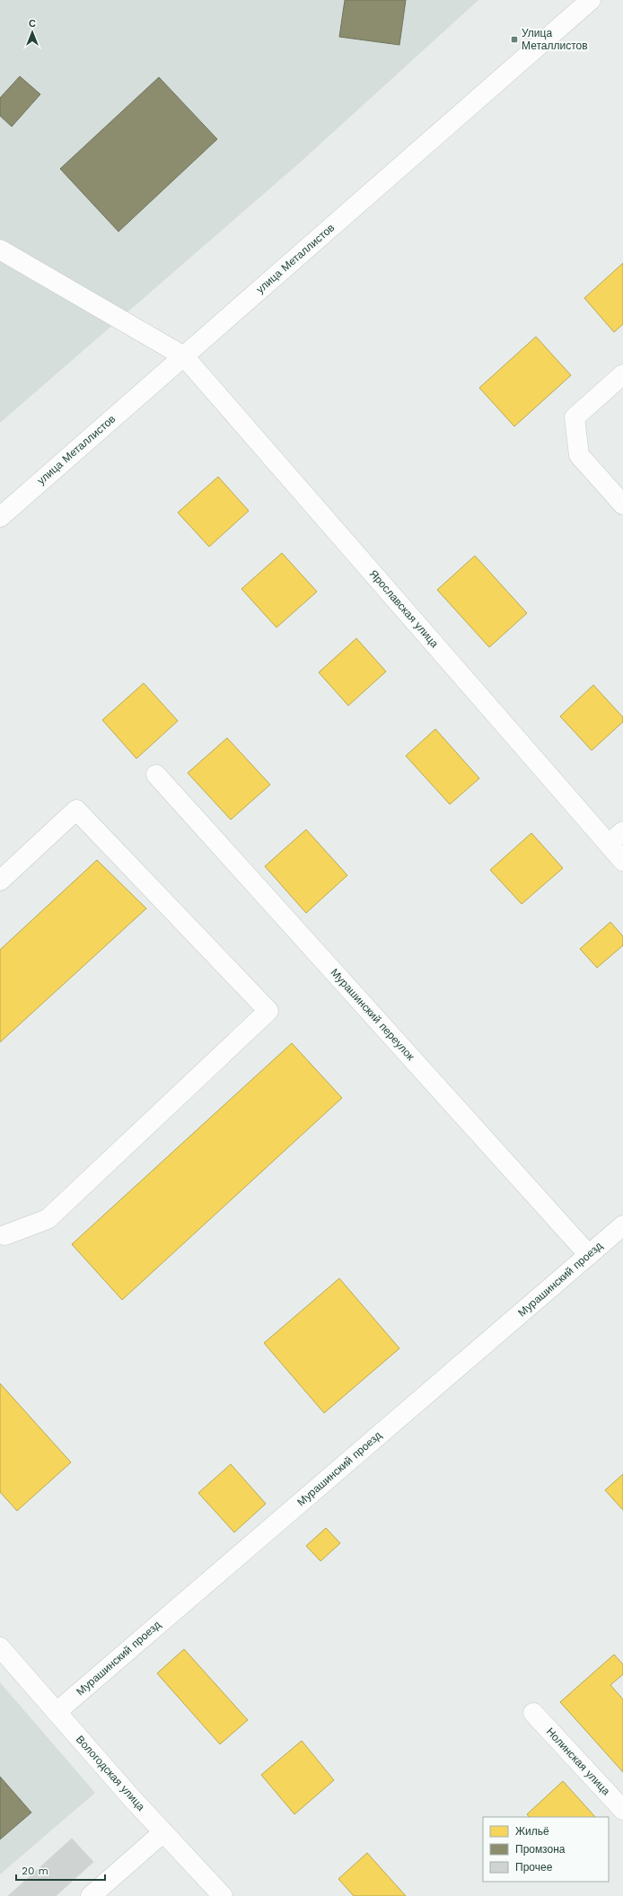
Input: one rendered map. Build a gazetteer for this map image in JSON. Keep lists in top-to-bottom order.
{
  "streets": {
    "street": [
      "улица Металлистов",
      "Ярославская улица",
      "Мурашинский переулок",
      "Мурашинский проезд",
      "Нолинская улица",
      "Вологодская улица"
    ]
  },
  "crossings": [
    ["улица Металлистов", "Ярославская улица"],
    ["Мурашинский переулок", "Мурашинский проезд"],
    ["Мурашинский проезд", "Вологодская улица"]
  ],
  "places": {
    "transit": ["Улица Металлистов"]
  },
  "legend": ["Жильё", "Промзона", "Прочее"],
  "scale_bar": "20 m",
  "north": "top"
}
